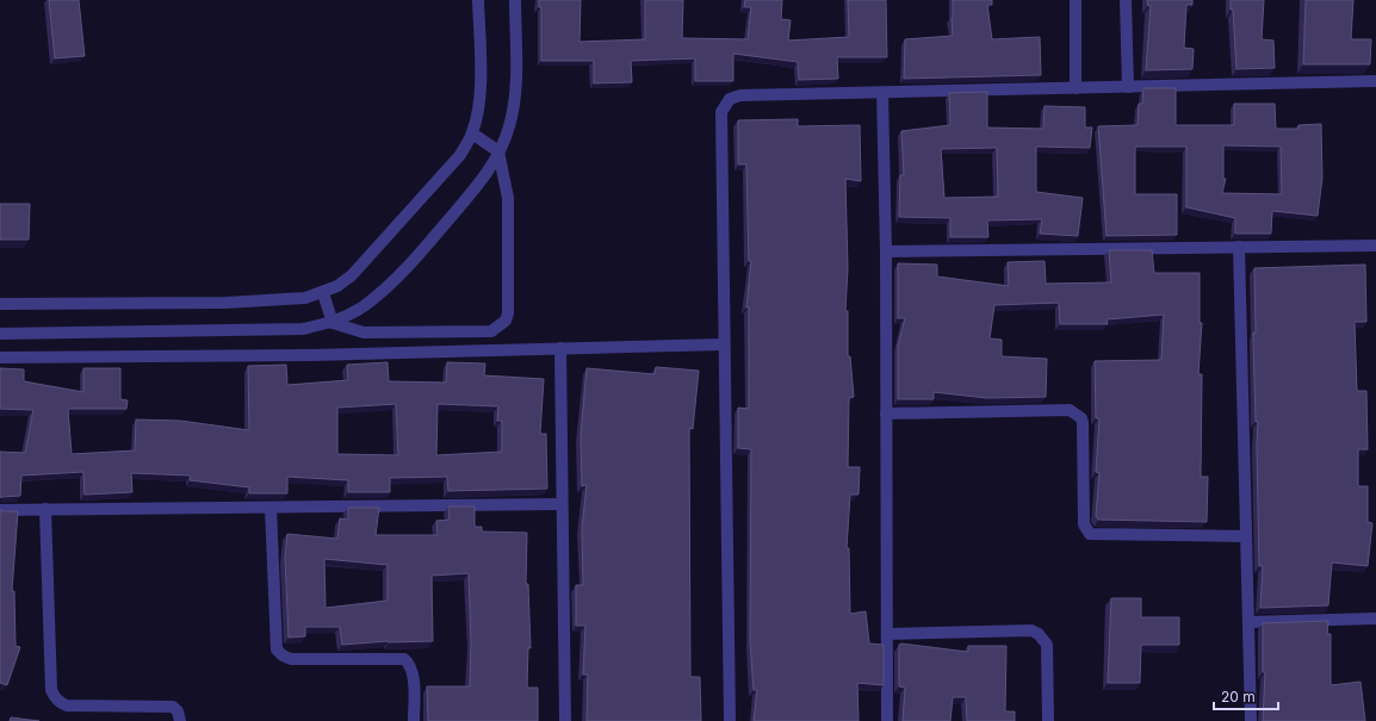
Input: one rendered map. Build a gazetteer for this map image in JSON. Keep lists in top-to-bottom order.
{
  "scale_bar": "20 m"
}
